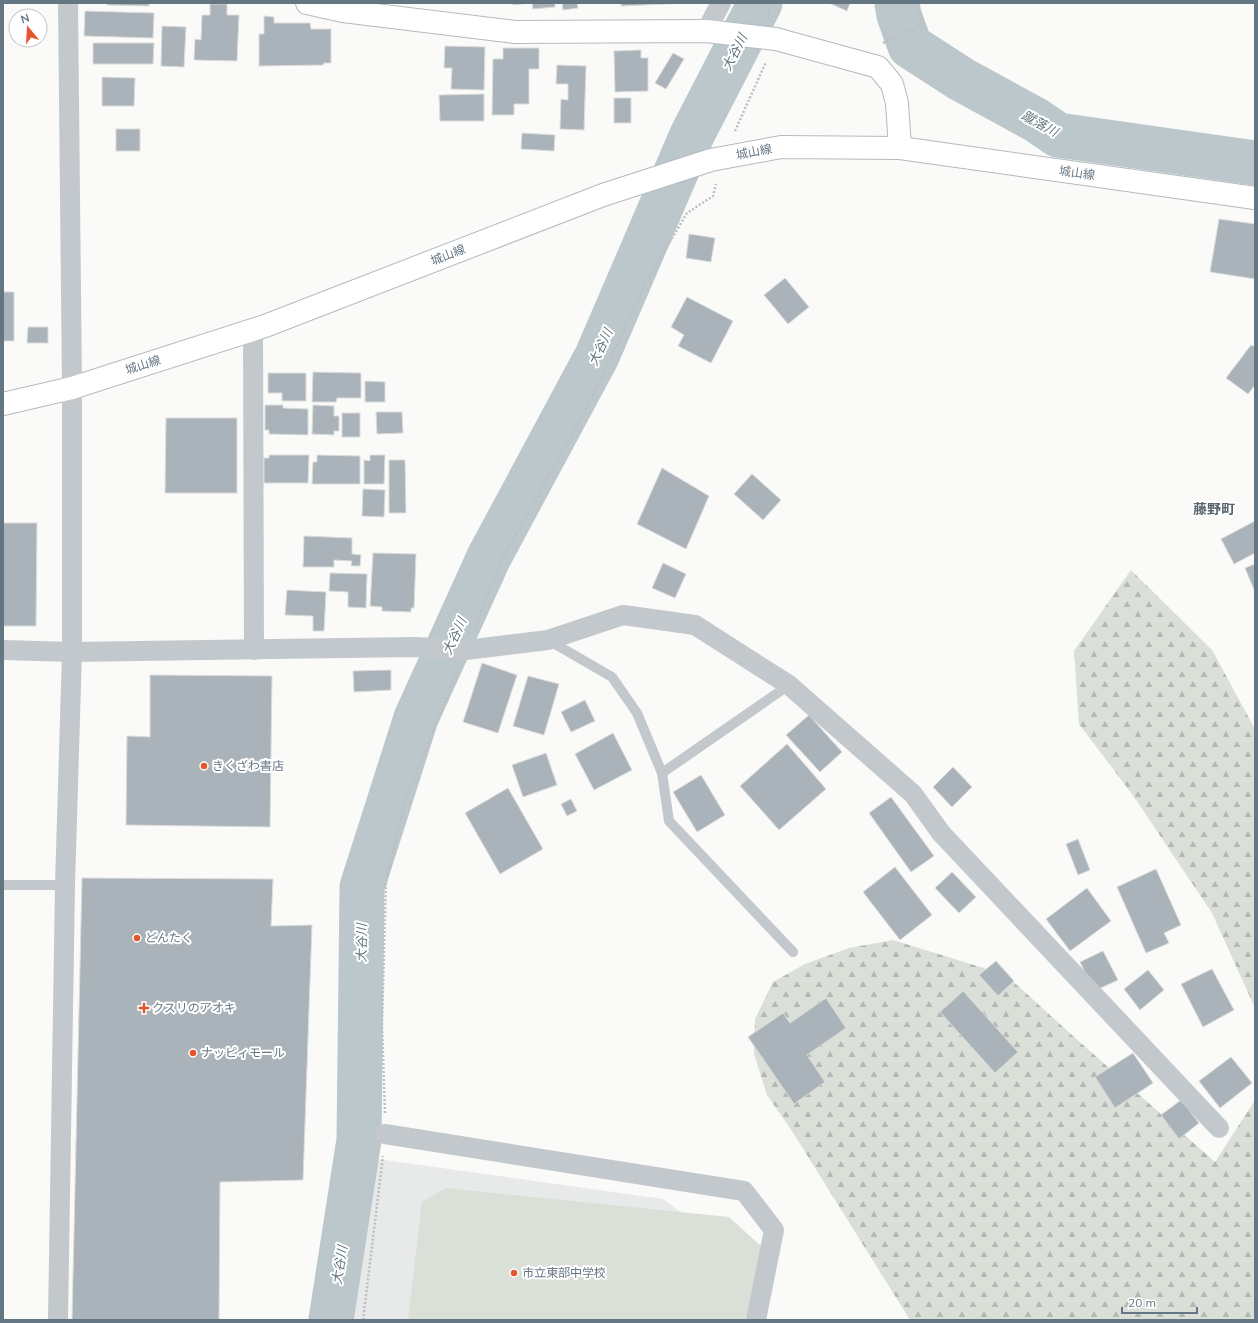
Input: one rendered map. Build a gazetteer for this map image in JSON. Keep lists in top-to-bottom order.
{
  "streets": {
    "main road": ["城山線"]
  },
  "districts": ["藤野町"],
  "water": ["大谷川", "蹴落川"],
  "places": {
    "other": [
      "きくざわ書店",
      "どんたく",
      "ナッピィモール",
      "市立東部中学校"
    ],
    "health": ["クスリのアオキ"]
  },
  "scale_bar": "20 m",
  "north": "top"
}
